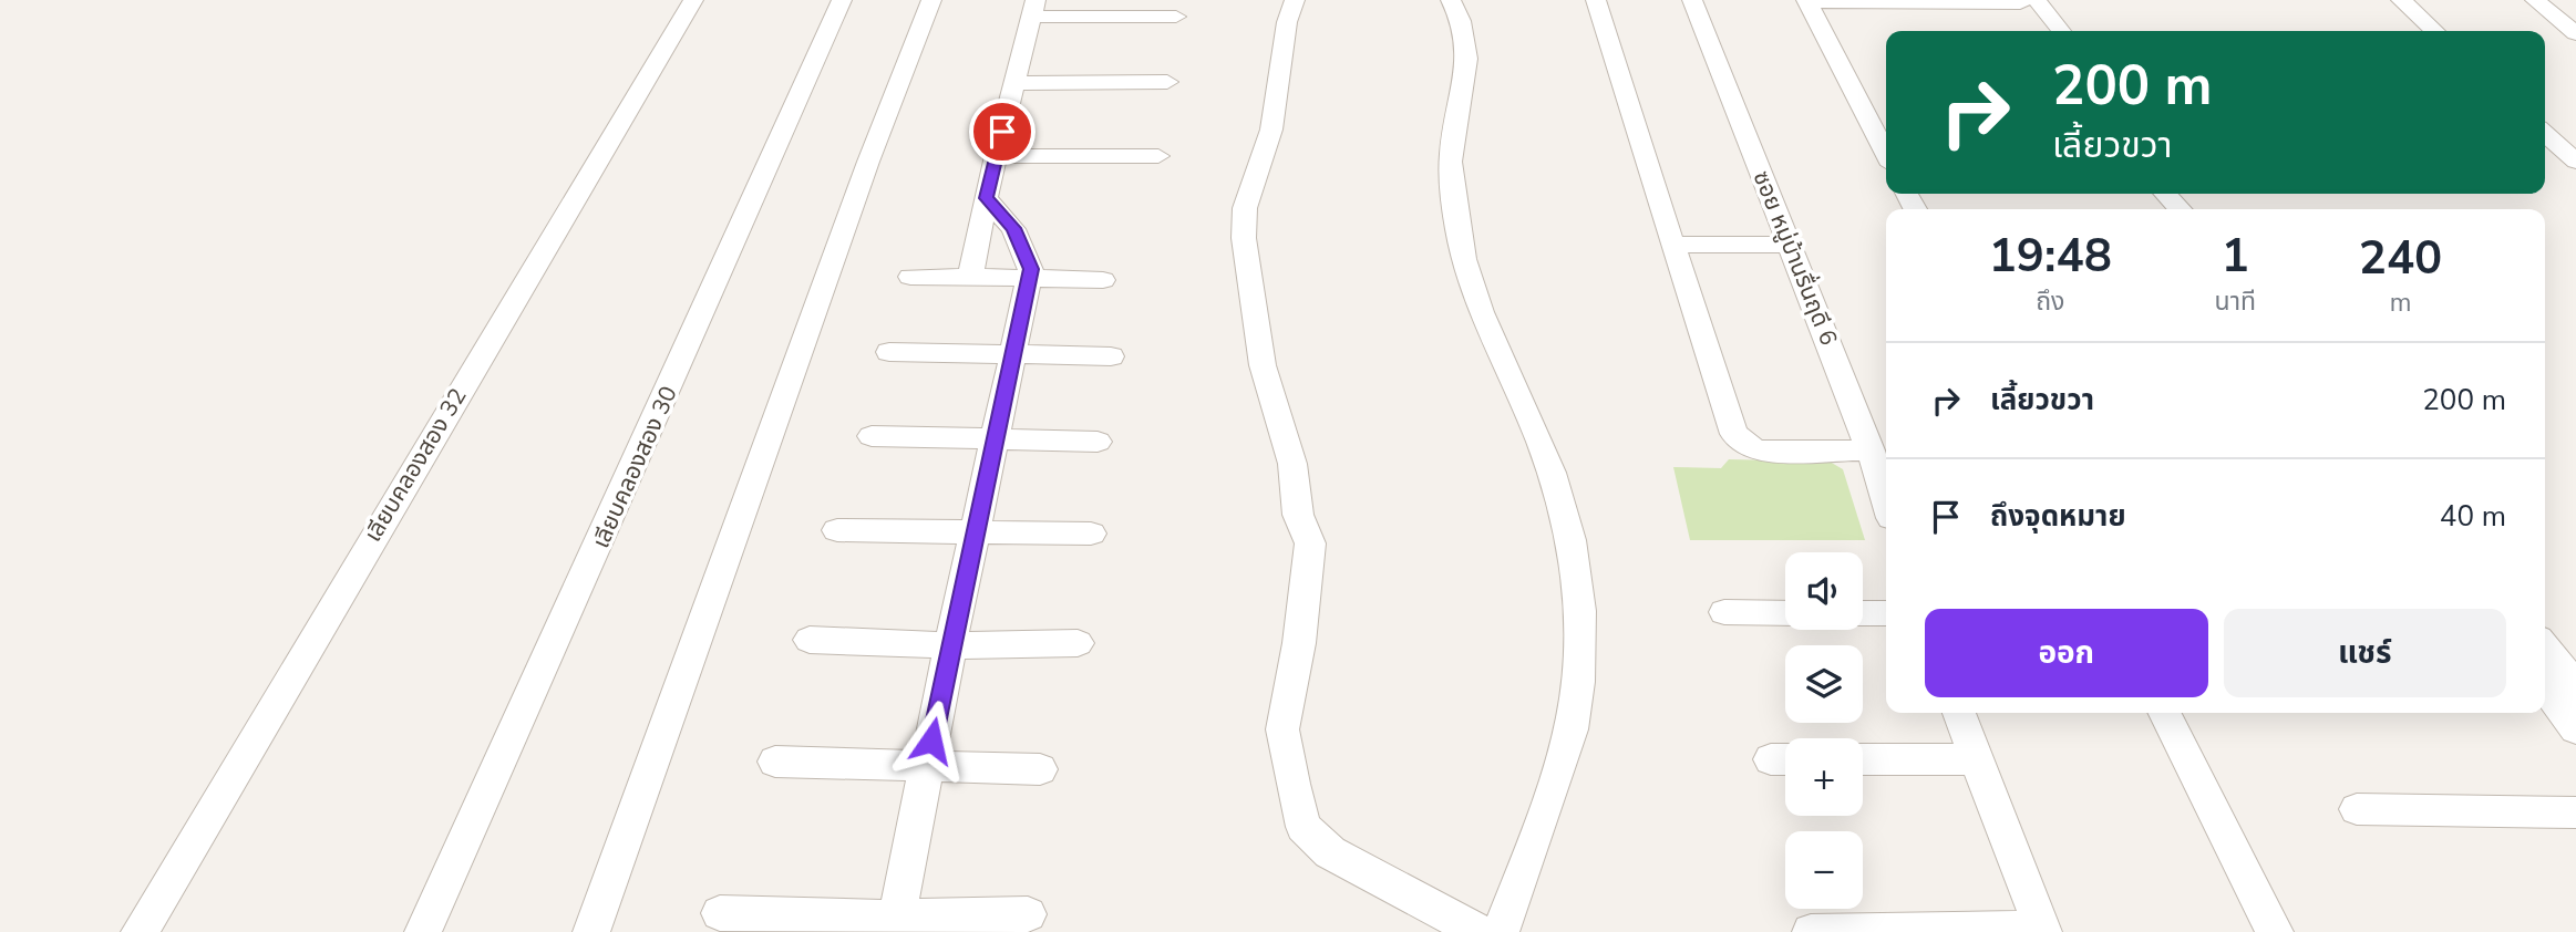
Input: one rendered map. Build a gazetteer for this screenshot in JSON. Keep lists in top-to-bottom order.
{
  "streets": {
    "street": ["ซอย หมู่บ้านรื่นฤดี 6", "เลียบคลองสอง 32", "เลียบคลองสอง 30"]
  },
  "page": {
    "turn": ["200 m", "เลี้ยวขวา"],
    "eta": [
      "19:48",
      "ถึง",
      "1",
      "นาที",
      "240",
      "m"
    ],
    "list": [
      {
        "name": "เลี้ยวขวา",
        "value": "200 m"
      },
      {
        "name": "ถึงจุดหมาย",
        "value": "40 m"
      }
    ],
    "map_buttons": ["+", "−"],
    "buttons": ["ออก", "แชร์"]
  }
}
